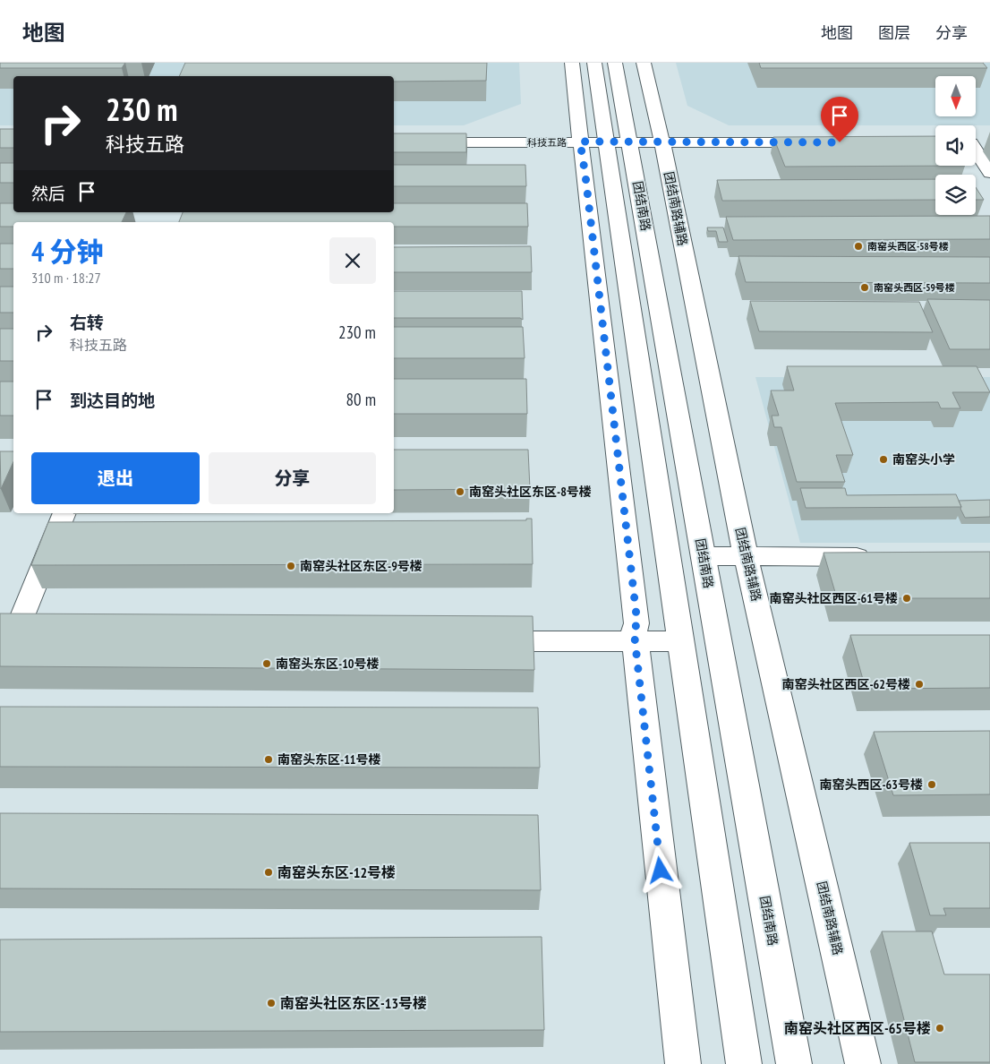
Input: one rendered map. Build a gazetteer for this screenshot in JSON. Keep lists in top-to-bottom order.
{
  "streets": {
    "street": ["科技五路", "团结南路", "团结南路辅路"]
  },
  "crossings": [
    ["科技五路", "团结南路"],
    ["科技五路", "团结南路辅路"]
  ],
  "places": [
    "南窑头西区-58号楼",
    "南窑头西区-59号楼",
    "南窑头小学",
    "南窑头社区东区-8号楼",
    "南窑头社区东区-9号楼",
    "南窑头社区西区-61号楼",
    "南窑头东区-10号楼",
    "南窑头社区西区-62号楼",
    "南窑头东区-11号楼",
    "南窑头西区-63号楼",
    "南窑头东区-12号楼",
    "南窑头社区东区-13号楼",
    "南窑头社区西区-65号楼"
  ],
  "north": "bottom",
  "page": {
    "header": "地图",
    "nav": ["地图", "图层", "分享"],
    "turn": ["230 m", "科技五路"],
    "then": "然后",
    "heading": ["4 分钟", "310 m · 18:27"],
    "list": [
      {
        "name": "右转",
        "note": "科技五路",
        "value": "230 m"
      },
      {
        "name": "到达目的地",
        "value": "80 m"
      }
    ],
    "buttons": ["退出", "分享"]
  }
}
